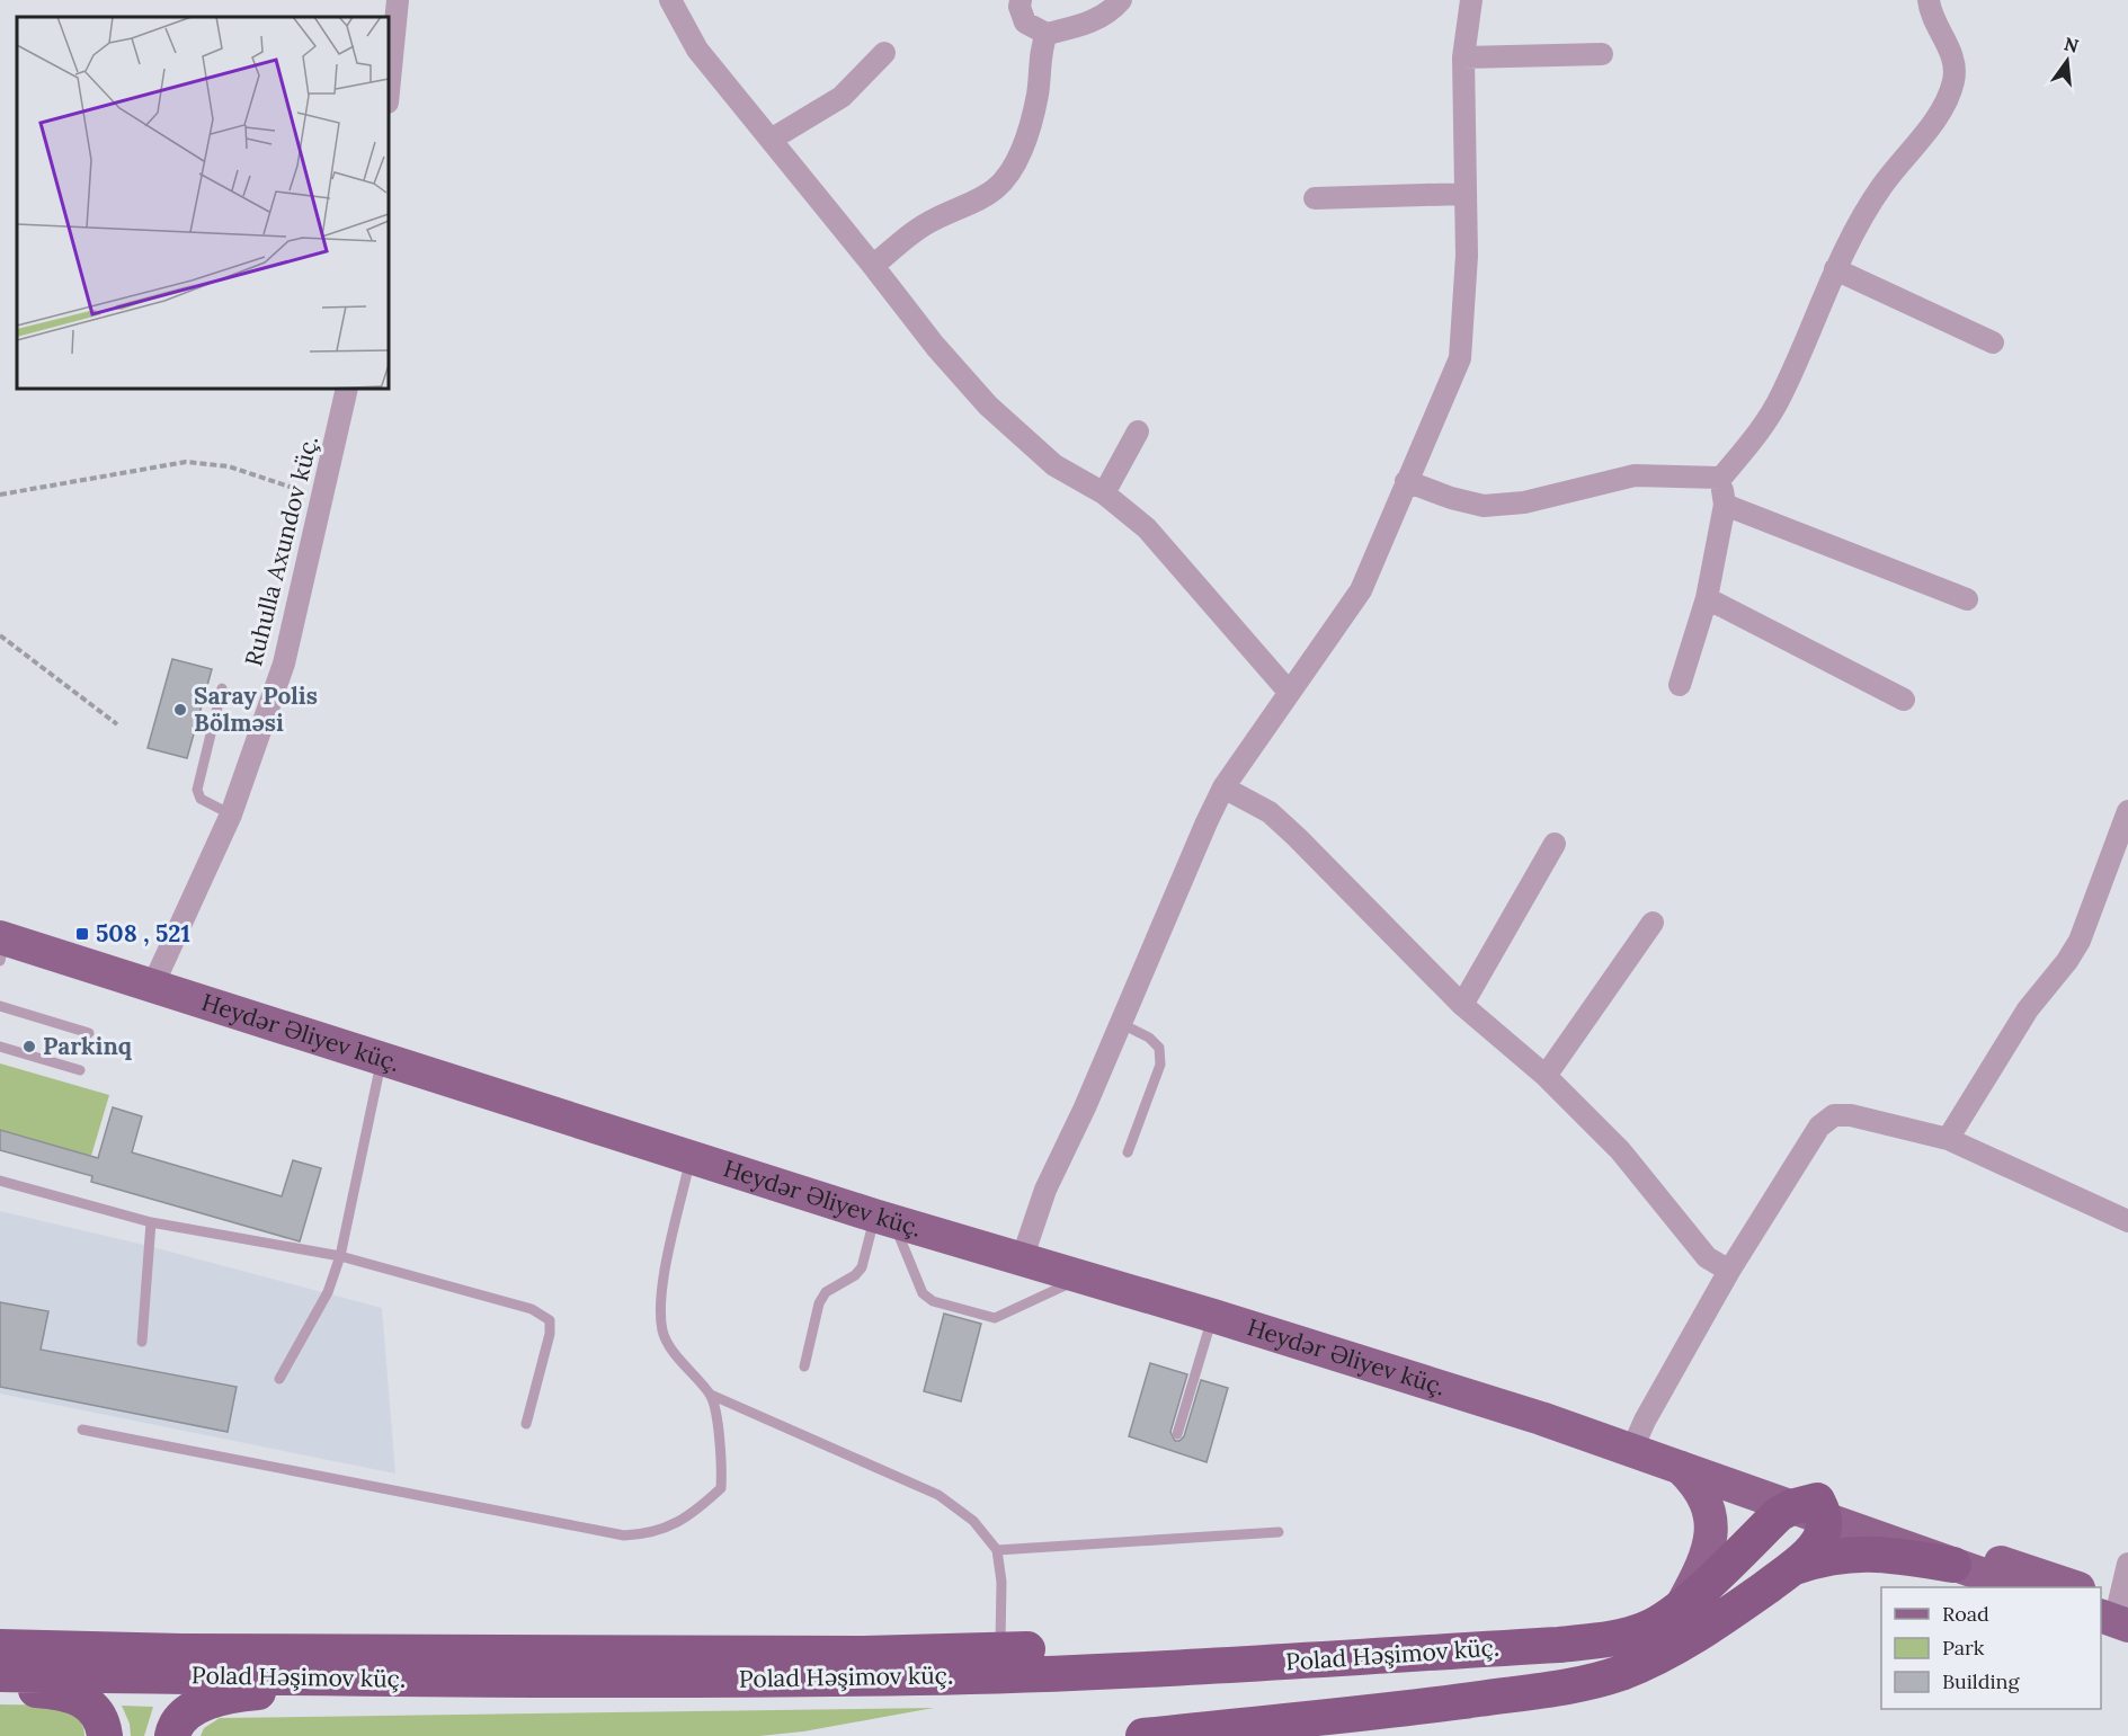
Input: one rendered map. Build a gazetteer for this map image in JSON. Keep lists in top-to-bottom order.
{
  "streets": {
    "highway": ["Polad Həşimov küç."],
    "main road": ["Heydər Əliyev küç."],
    "street": ["Ruhulla Axundov küç."]
  },
  "crossings": [
    ["Ruhulla Axundov küç.", "Heydər Əliyev küç."]
  ],
  "places": {
    "other": ["Saray Polis Bölməsi", "Parkinq"],
    "transit": ["508 , 521"]
  },
  "legend": ["Road", "Park", "Building"],
  "north": "top"
}
